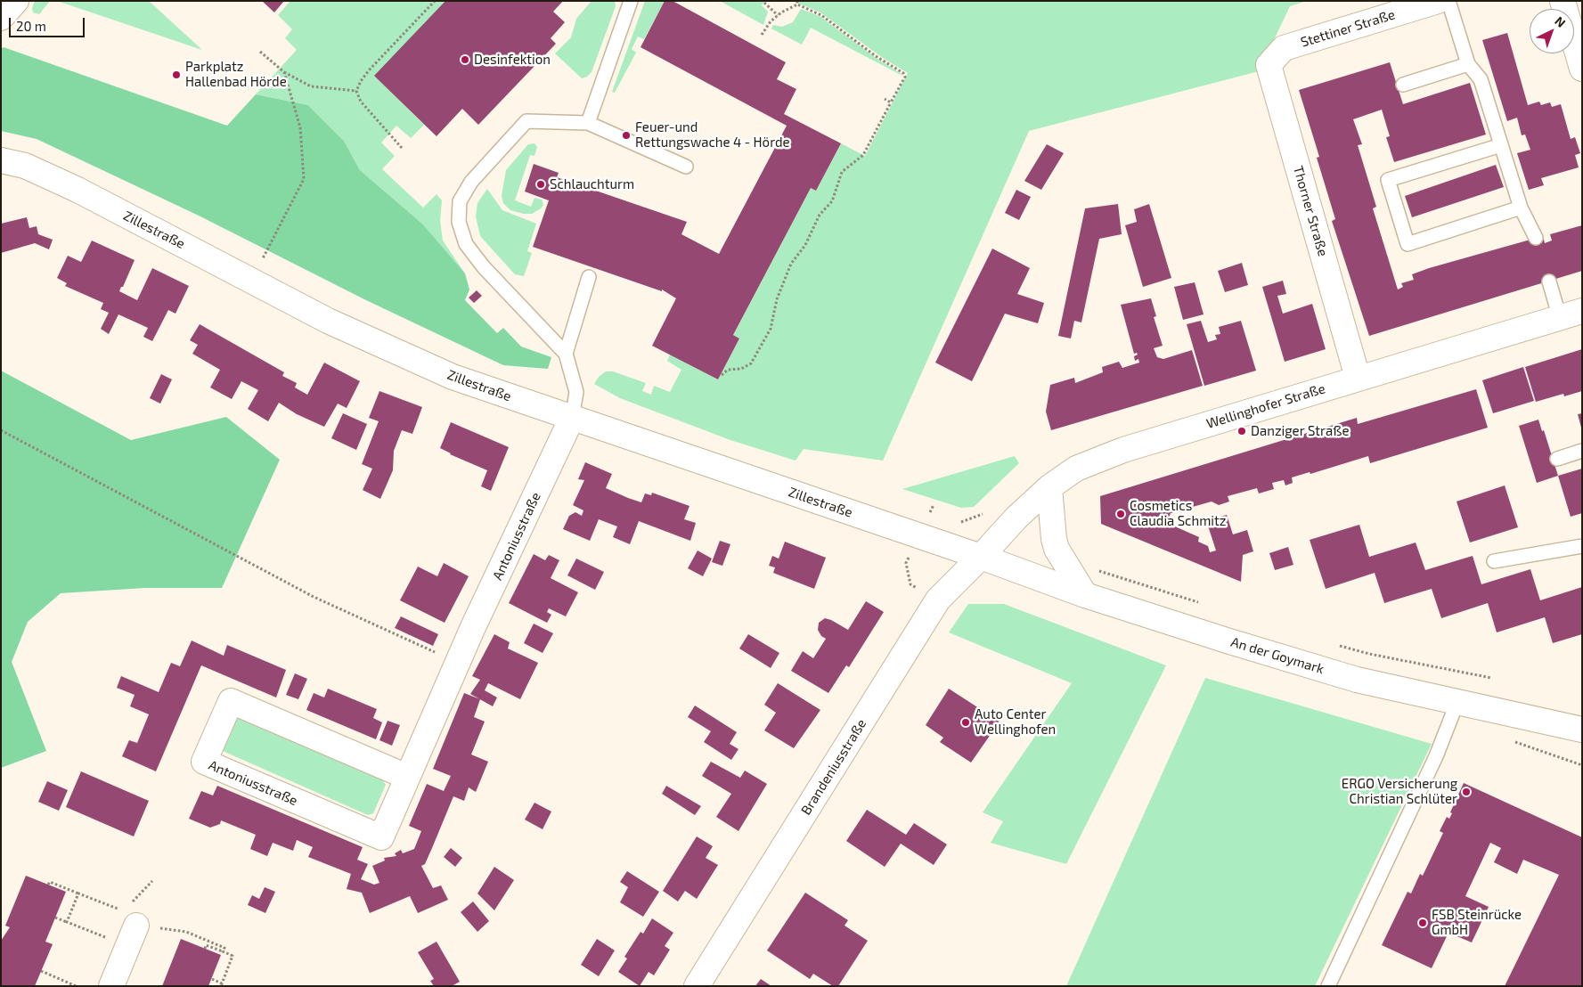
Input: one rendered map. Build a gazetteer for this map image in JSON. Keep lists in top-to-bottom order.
{
  "streets": {
    "street": [
      "Stettiner Straße",
      "Thorner Straße",
      "Zillestraße",
      "Wellinghofer Straße",
      "Antoniusstraße",
      "An der Goymark",
      "Brandeniusstraße"
    ]
  },
  "crossings": [
    ["Stettiner Straße", "Thorner Straße"],
    ["Thorner Straße", "Wellinghofer Straße"],
    ["Zillestraße", "Wellinghofer Straße"],
    ["Zillestraße", "Antoniusstraße"],
    ["Zillestraße", "An der Goymark"],
    ["Zillestraße", "Brandeniusstraße"],
    ["Wellinghofer Straße", "An der Goymark"],
    ["Wellinghofer Straße", "Brandeniusstraße"],
    ["An der Goymark", "Brandeniusstraße"]
  ],
  "places": [
    "Desinfektion",
    "Parkplatz Hallenbad Hörde",
    "Feuer-und Rettungswache 4 - Hörde",
    "Schlauchturm",
    "Danziger Straße",
    "Cosmetics Claudia Schmitz",
    "Auto Center Wellinghofen",
    "ERGO Versicherung Christian Schlüter",
    "FSB Steinrücke GmbH"
  ],
  "scale_bar": "20 m",
  "north": "top right"
}
